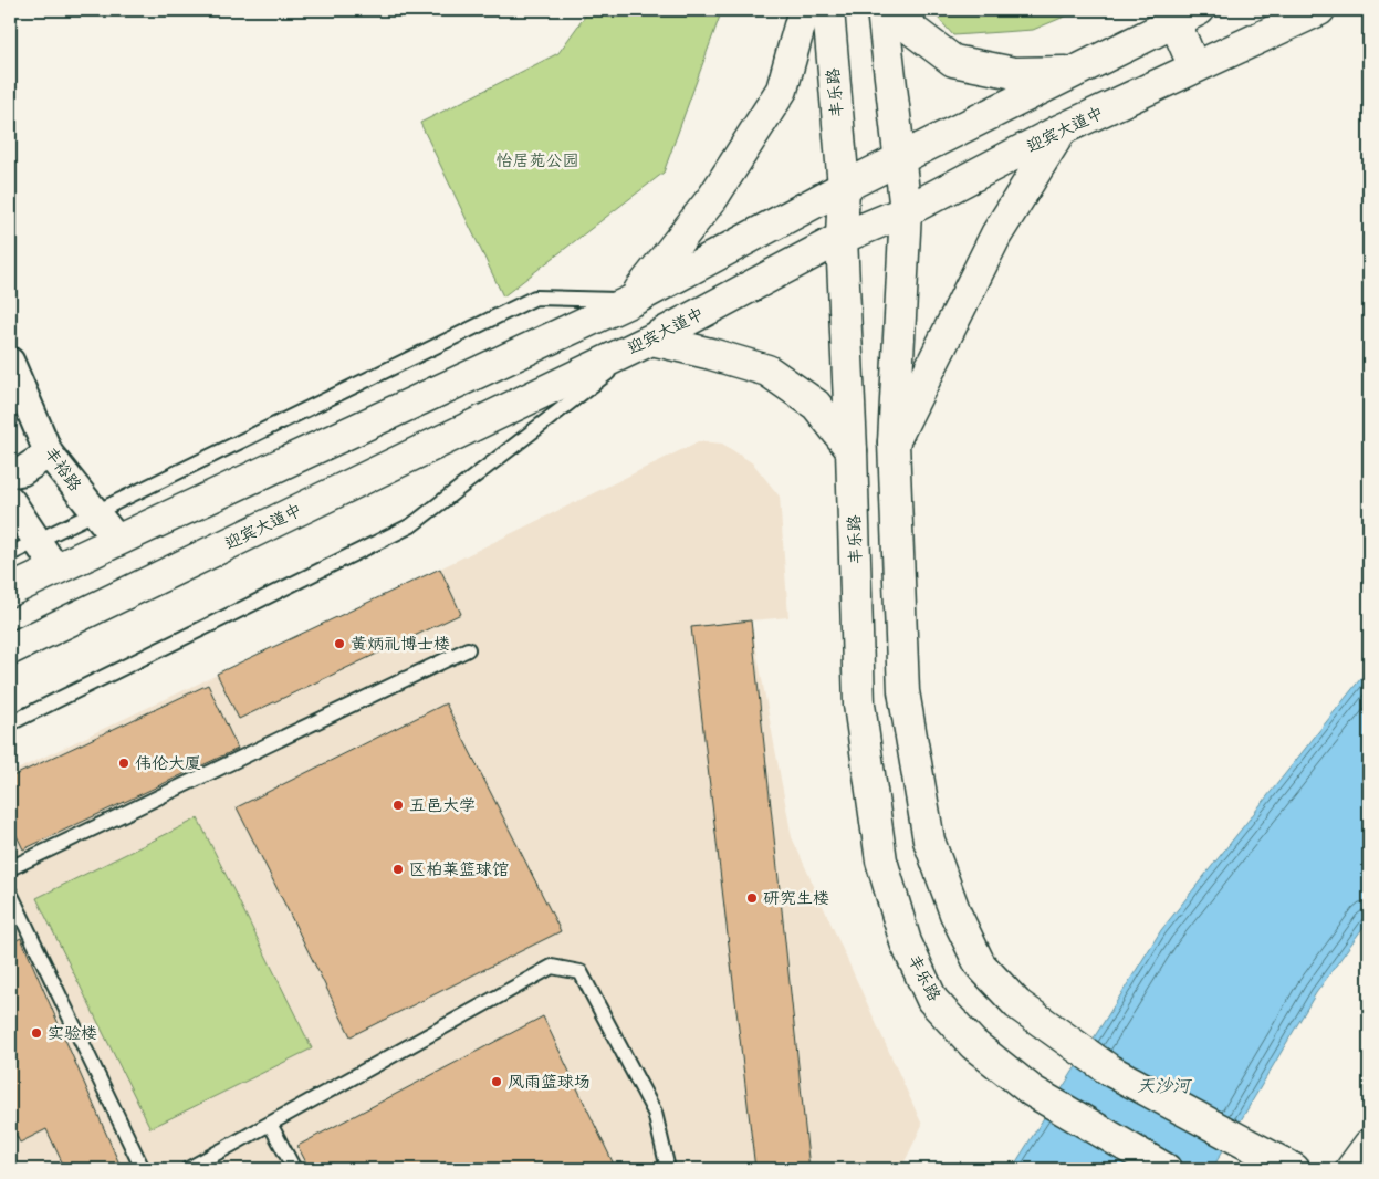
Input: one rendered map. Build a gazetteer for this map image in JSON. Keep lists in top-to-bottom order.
{
  "streets": {
    "main road": ["丰乐路", "迎宾大道中"],
    "street": ["丰裕路"]
  },
  "crossings": [
    ["丰乐路", "迎宾大道中"]
  ],
  "water": ["天沙河"],
  "parks": ["怡居苑公园"],
  "places": [
    "黄炳礼博士楼",
    "伟伦大厦",
    "五邑大学",
    "区柏莱篮球馆",
    "研究生楼",
    "实验楼",
    "风雨篮球场"
  ]
}
